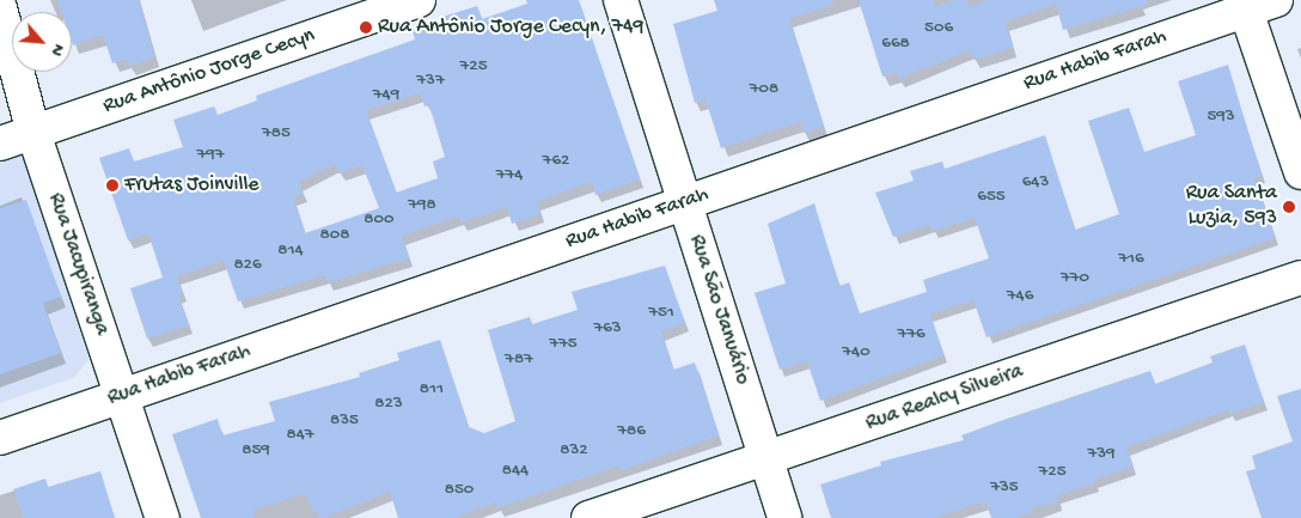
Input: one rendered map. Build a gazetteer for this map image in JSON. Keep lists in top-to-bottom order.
{
  "streets": {
    "street": [
      "Rua Habib Farah",
      "Rua Antônio Jorge Cecyn",
      "Rua Jacupiranga",
      "Rua São Januário",
      "Rua Realcy Silveira"
    ]
  },
  "crossings": [
    ["Rua Habib Farah", "Rua Jacupiranga"],
    ["Rua Habib Farah", "Rua São Januário"],
    ["Rua Antônio Jorge Cecyn", "Rua Jacupiranga"],
    ["Rua São Januário", "Rua Realcy Silveira"]
  ],
  "places": ["Rua Antônio Jorge Cecyn, 749", "Frutas Joinville", "Rua Santa Luzia, 593"],
  "house_numbers": [
    "506",
    "668",
    "725",
    "737",
    "708",
    "749",
    "593",
    "785",
    "797",
    "762",
    "774",
    "643",
    "655",
    "798",
    "800",
    "808",
    "814",
    "716",
    "826",
    "770",
    "746",
    "751",
    "763",
    "776",
    "775",
    "740",
    "787",
    "811",
    "823",
    "835",
    "786",
    "847",
    "859",
    "832",
    "739",
    "844",
    "725",
    "735",
    "850"
  ],
  "north": "bottom right"
}
